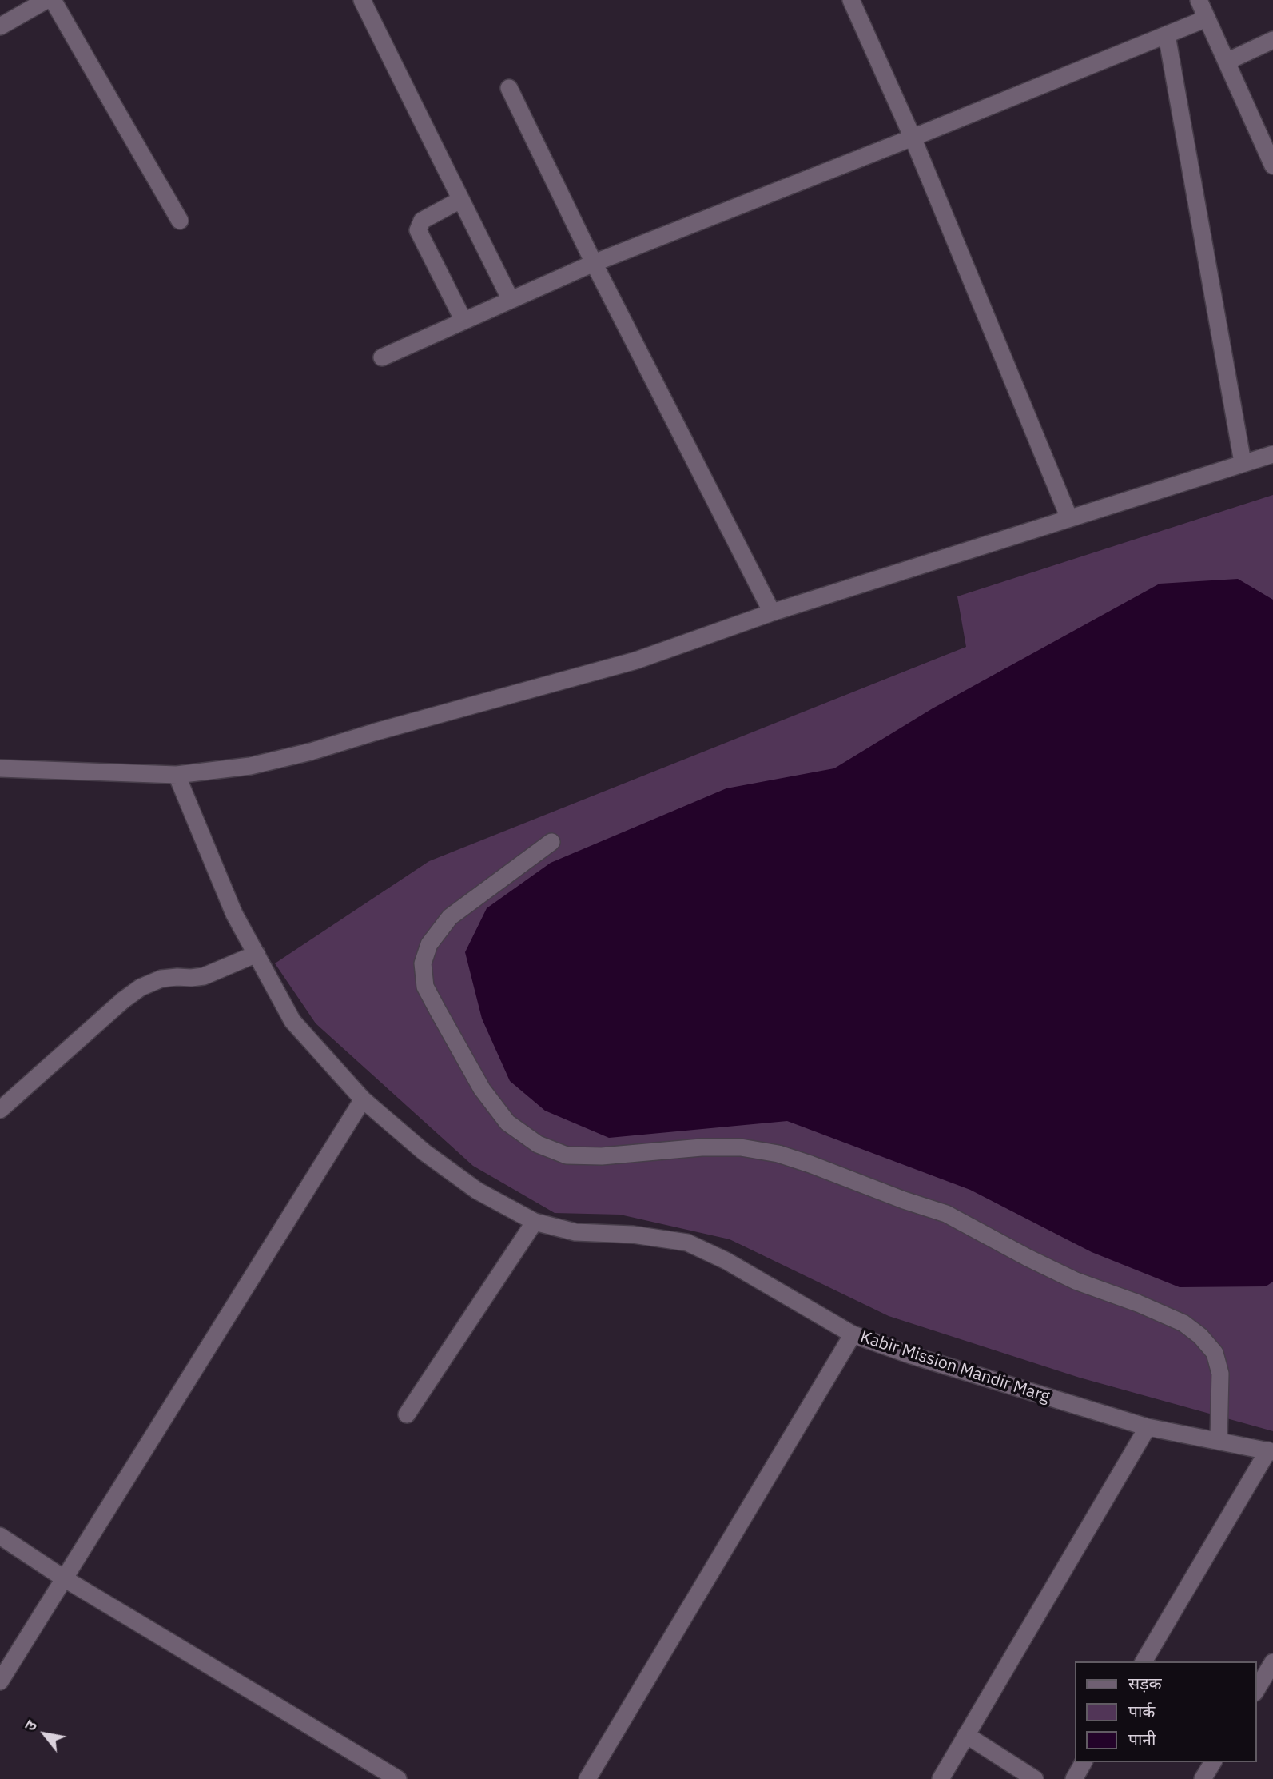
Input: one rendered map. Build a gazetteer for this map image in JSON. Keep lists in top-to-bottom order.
{
  "streets": {
    "street": ["Kabir Mission Mandir Marg"]
  },
  "legend": ["सड़क", "पार्क", "पानी"],
  "north": "top left"
}
